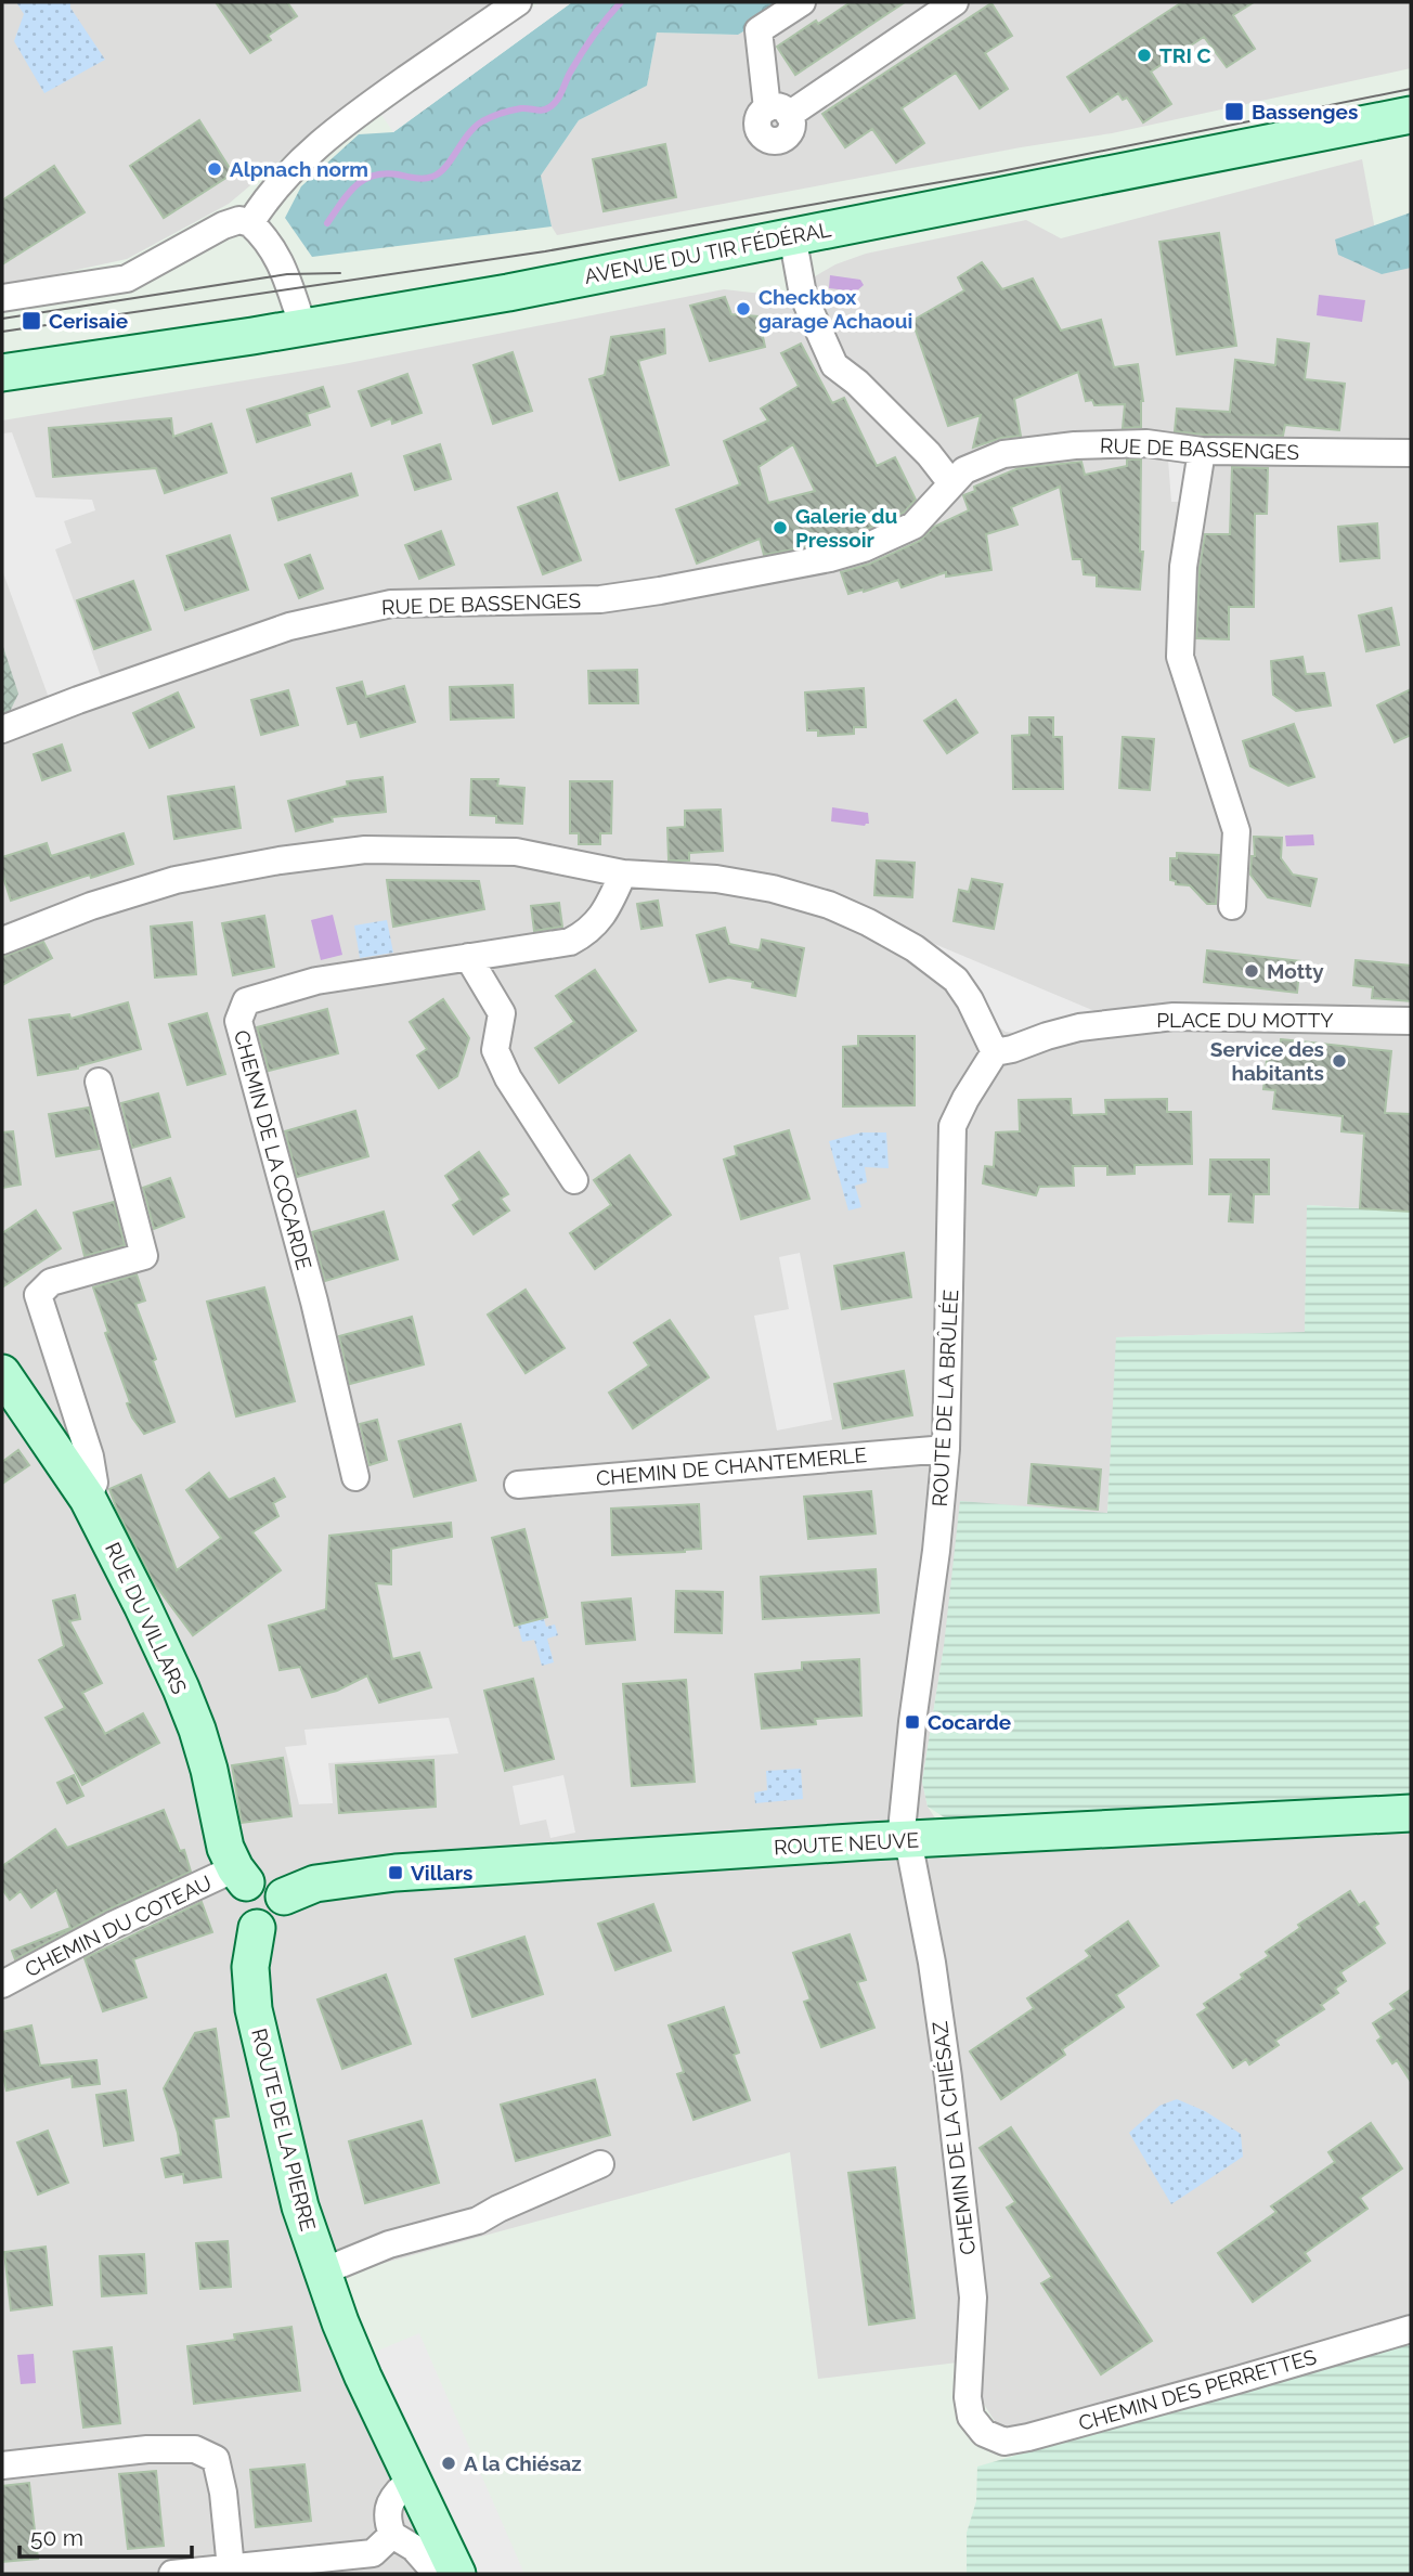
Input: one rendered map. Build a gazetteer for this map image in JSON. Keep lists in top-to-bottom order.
{
  "streets": {
    "main road": [
      "AVENUE DU TIR FÉDÉRAL",
      "RUE DU VILLARS",
      "ROUTE NEUVE",
      "ROUTE DE LA PIERRE"
    ],
    "street": [
      "RUE DE BASSENGES",
      "PLACE DU MOTTY",
      "CHEMIN DE LA COCARDE",
      "ROUTE DE LA BRÛLÉE",
      "CHEMIN DE CHANTEMERLE",
      "CHEMIN DU COTEAU",
      "CHEMIN DE LA CHIÉSAZ",
      "CHEMIN DES PERRETTES"
    ]
  },
  "crossings": [
    ["PLACE DU MOTTY", "ROUTE DE LA BRÛLÉE"],
    ["ROUTE DE LA BRÛLÉE", "CHEMIN DE CHANTEMERLE"],
    ["ROUTE DE LA BRÛLÉE", "ROUTE NEUVE"],
    ["ROUTE DE LA BRÛLÉE", "CHEMIN DE LA CHIÉSAZ"],
    ["RUE DU VILLARS", "ROUTE NEUVE"],
    ["RUE DU VILLARS", "CHEMIN DU COTEAU"],
    ["RUE DU VILLARS", "ROUTE DE LA PIERRE"],
    ["ROUTE NEUVE", "CHEMIN DU COTEAU"],
    ["ROUTE NEUVE", "ROUTE DE LA PIERRE"],
    ["ROUTE NEUVE", "CHEMIN DE LA CHIÉSAZ"],
    ["CHEMIN DU COTEAU", "ROUTE DE LA PIERRE"],
    ["CHEMIN DE LA CHIÉSAZ", "CHEMIN DES PERRETTES"]
  ],
  "places": {
    "other": [
      "TRI C",
      "Alpnach norm",
      "Checkbox garage Achaoui",
      "Galerie du Pressoir",
      "Motty",
      "Service des habitants",
      "A la Chiésaz"
    ],
    "transit": [
      "Bassenges",
      "Cerisaie",
      "Cocarde",
      "Villars"
    ]
  },
  "scale_bar": "50 m"
}
